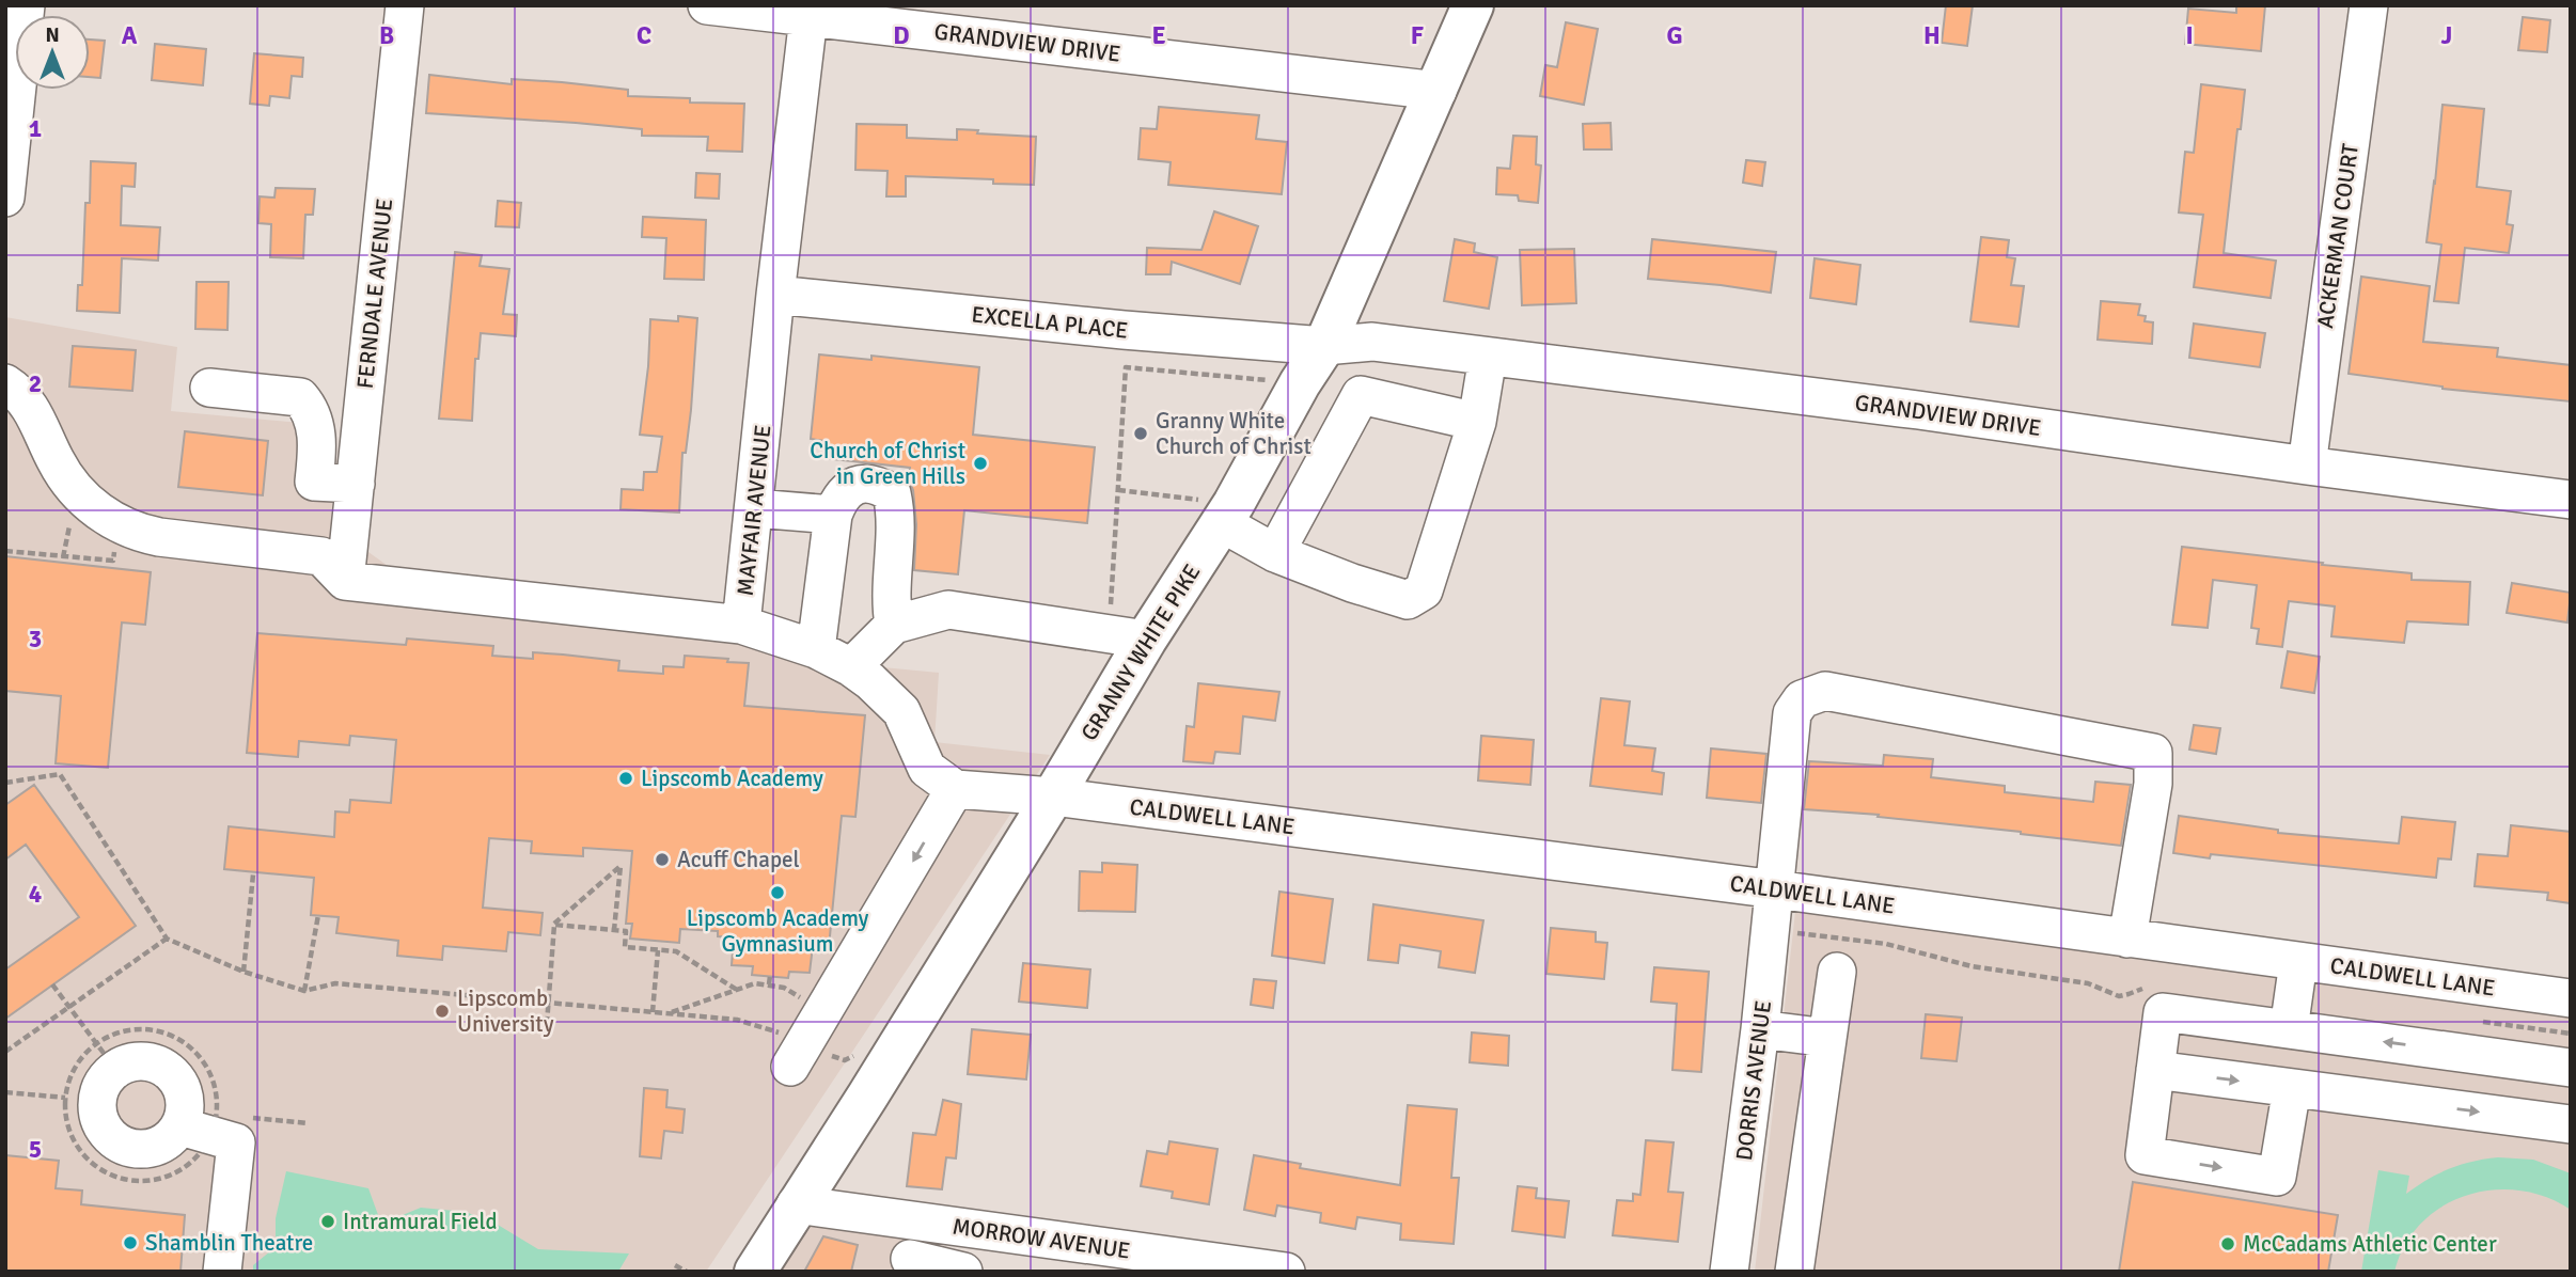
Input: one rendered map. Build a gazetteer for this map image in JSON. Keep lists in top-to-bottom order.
{
  "streets": {
    "main road": ["GRANNY WHITE PIKE"],
    "street": [
      "GRANDVIEW DRIVE",
      "ACKERMAN COURT",
      "FERNDALE AVENUE",
      "EXCELLA PLACE",
      "MAYFAIR AVENUE",
      "CALDWELL LANE",
      "DORRIS AVENUE",
      "MORROW AVENUE"
    ]
  },
  "crossings": [
    ["GRANDVIEW DRIVE", "ACKERMAN COURT"],
    ["GRANDVIEW DRIVE", "EXCELLA PLACE"],
    ["GRANDVIEW DRIVE", "MAYFAIR AVENUE"],
    ["GRANDVIEW DRIVE", "GRANNY WHITE PIKE"],
    ["EXCELLA PLACE", "MAYFAIR AVENUE"],
    ["EXCELLA PLACE", "GRANNY WHITE PIKE"],
    ["GRANNY WHITE PIKE", "CALDWELL LANE"],
    ["GRANNY WHITE PIKE", "MORROW AVENUE"],
    ["CALDWELL LANE", "DORRIS AVENUE"]
  ],
  "places": [
    "Granny White Church of Christ",
    "Church of Christ in Green Hills",
    "Lipscomb Academy",
    "Acuff Chapel",
    "Lipscomb Academy Gymnasium",
    "Lipscomb University",
    "Intramural Field",
    "Shamblin Theatre",
    "McCadams Athletic Center"
  ],
  "north": "top",
  "grid": {
    "columns": [
      "A",
      "B",
      "C",
      "D",
      "E",
      "F",
      "G",
      "H",
      "I",
      "J"
    ],
    "rows": [
      "1",
      "2",
      "3",
      "4",
      "5"
    ]
  }
}
